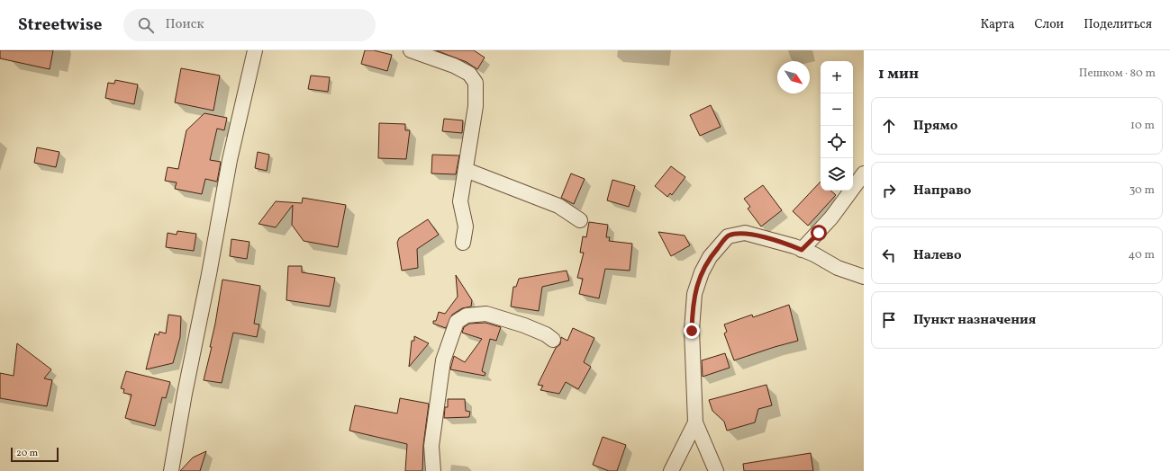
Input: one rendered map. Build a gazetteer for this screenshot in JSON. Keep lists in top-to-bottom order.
{
  "scale_bar": "20 m",
  "north": "bottom right",
  "page": {
    "header": "Streetwise",
    "search": "Поиск",
    "nav": ["Карта", "Слои", "Поделиться"],
    "heading": ["1 мин", "Пешком · 80 m"],
    "map_buttons": ["+", "−"],
    "list": [
      ["Прямо", "10 m"],
      ["Направо", "30 m"],
      ["Налево", "40 m"],
      "Пункт назначения"
    ],
    "scale": "20 m"
  }
}
